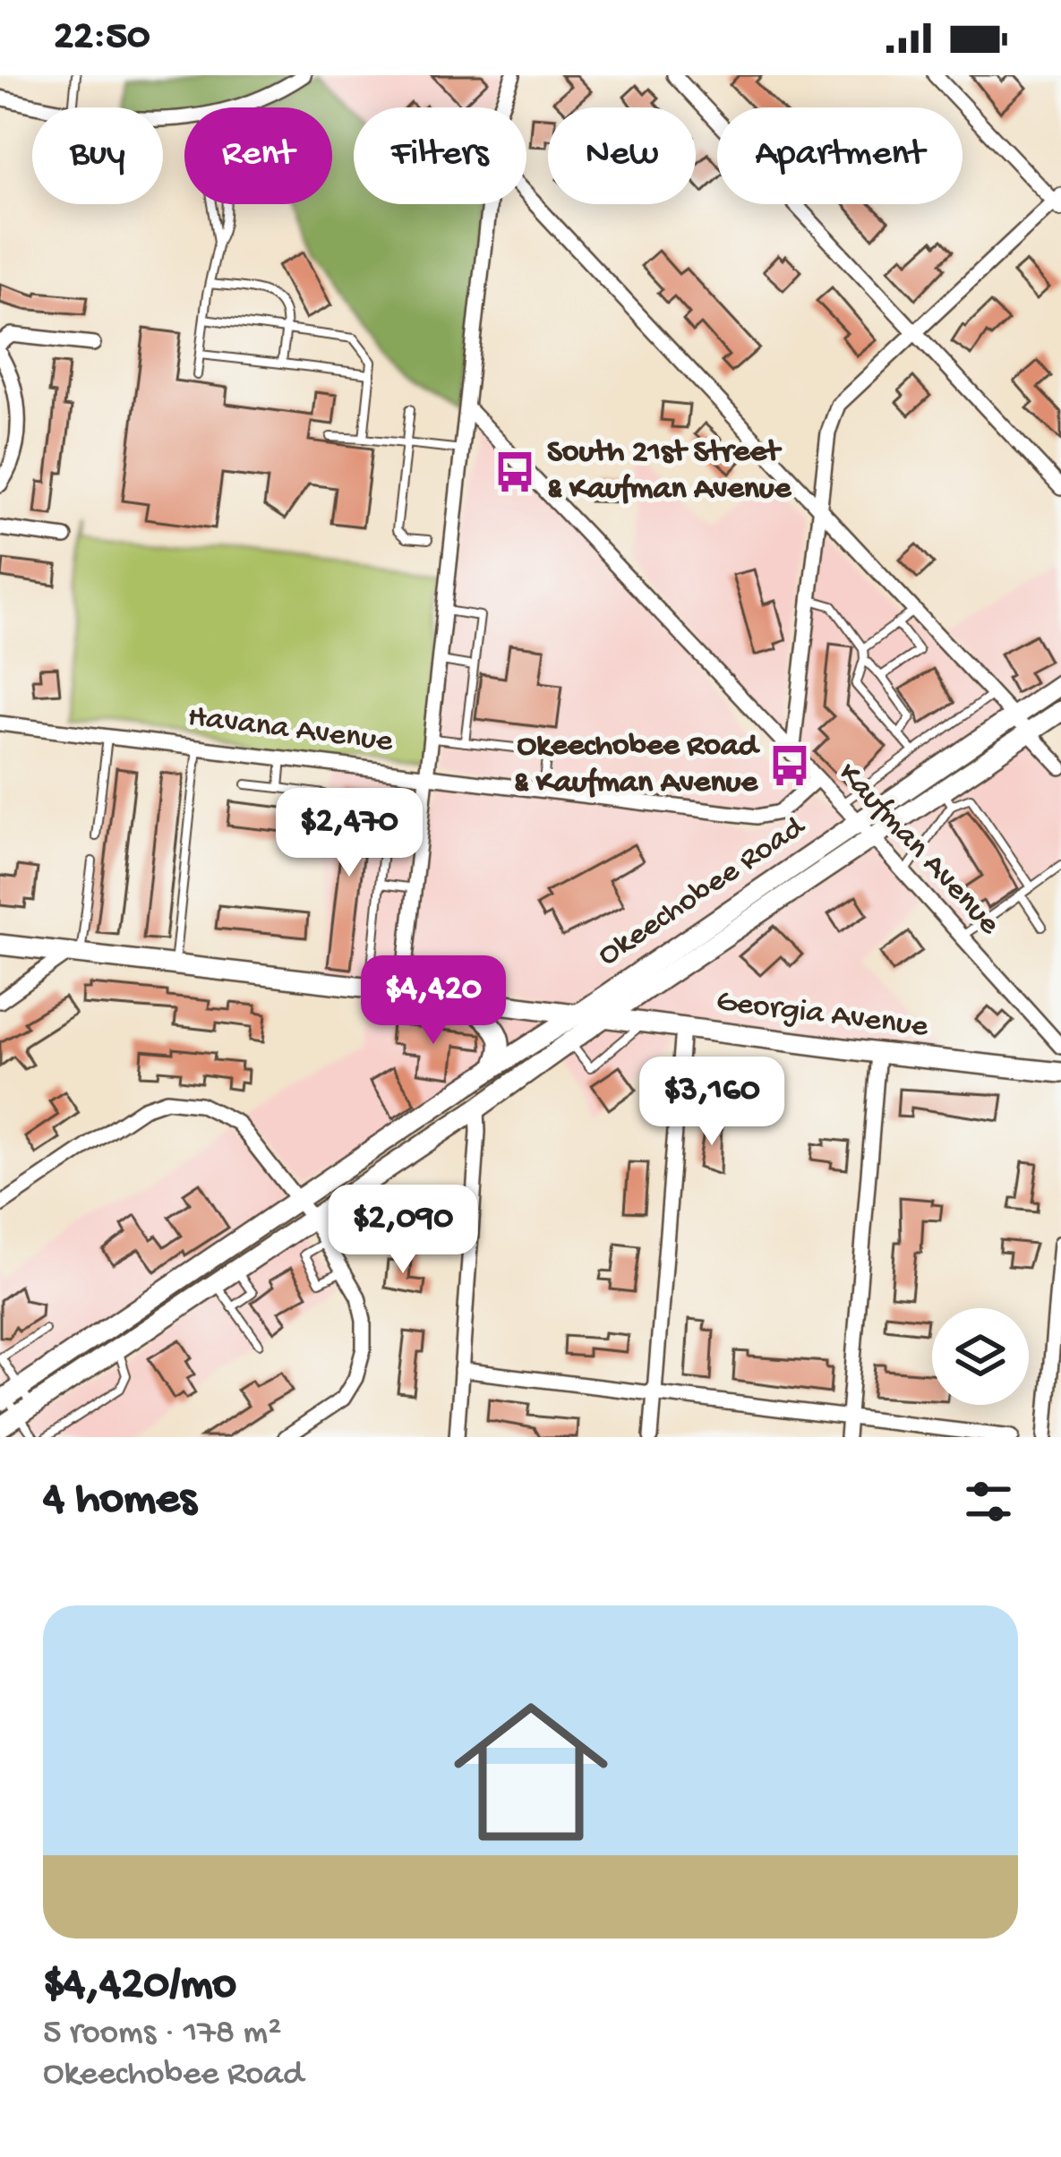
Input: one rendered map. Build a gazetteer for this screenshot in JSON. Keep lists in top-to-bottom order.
{
  "streets": {
    "main road": ["Okeechobee Road", "Georgia Avenue"],
    "street": ["Havana Avenue", "Kaufman Avenue"]
  },
  "crossings": [
    ["Havana Avenue", "Kaufman Avenue"],
    ["Kaufman Avenue", "Okeechobee Road"],
    ["Okeechobee Road", "Georgia Avenue"]
  ],
  "places": {
    "bus stop": ["South 21st Street & Kaufman Avenue", "Okeechobee Road & Kaufman Avenue"]
  },
  "page": {
    "status": "22:50",
    "chip": [
      "Buy",
      "Rent",
      "Filters",
      "New",
      "Apartment"
    ],
    "price": [
      "$2,470",
      "$4,420",
      "$3,160",
      "$2,090"
    ],
    "heading": "4 homes",
    "list": [
      {
        "name": "$4,420/mo",
        "note": "5 rooms · 178 m² · Okeechobee Road"
      }
    ]
  }
}
